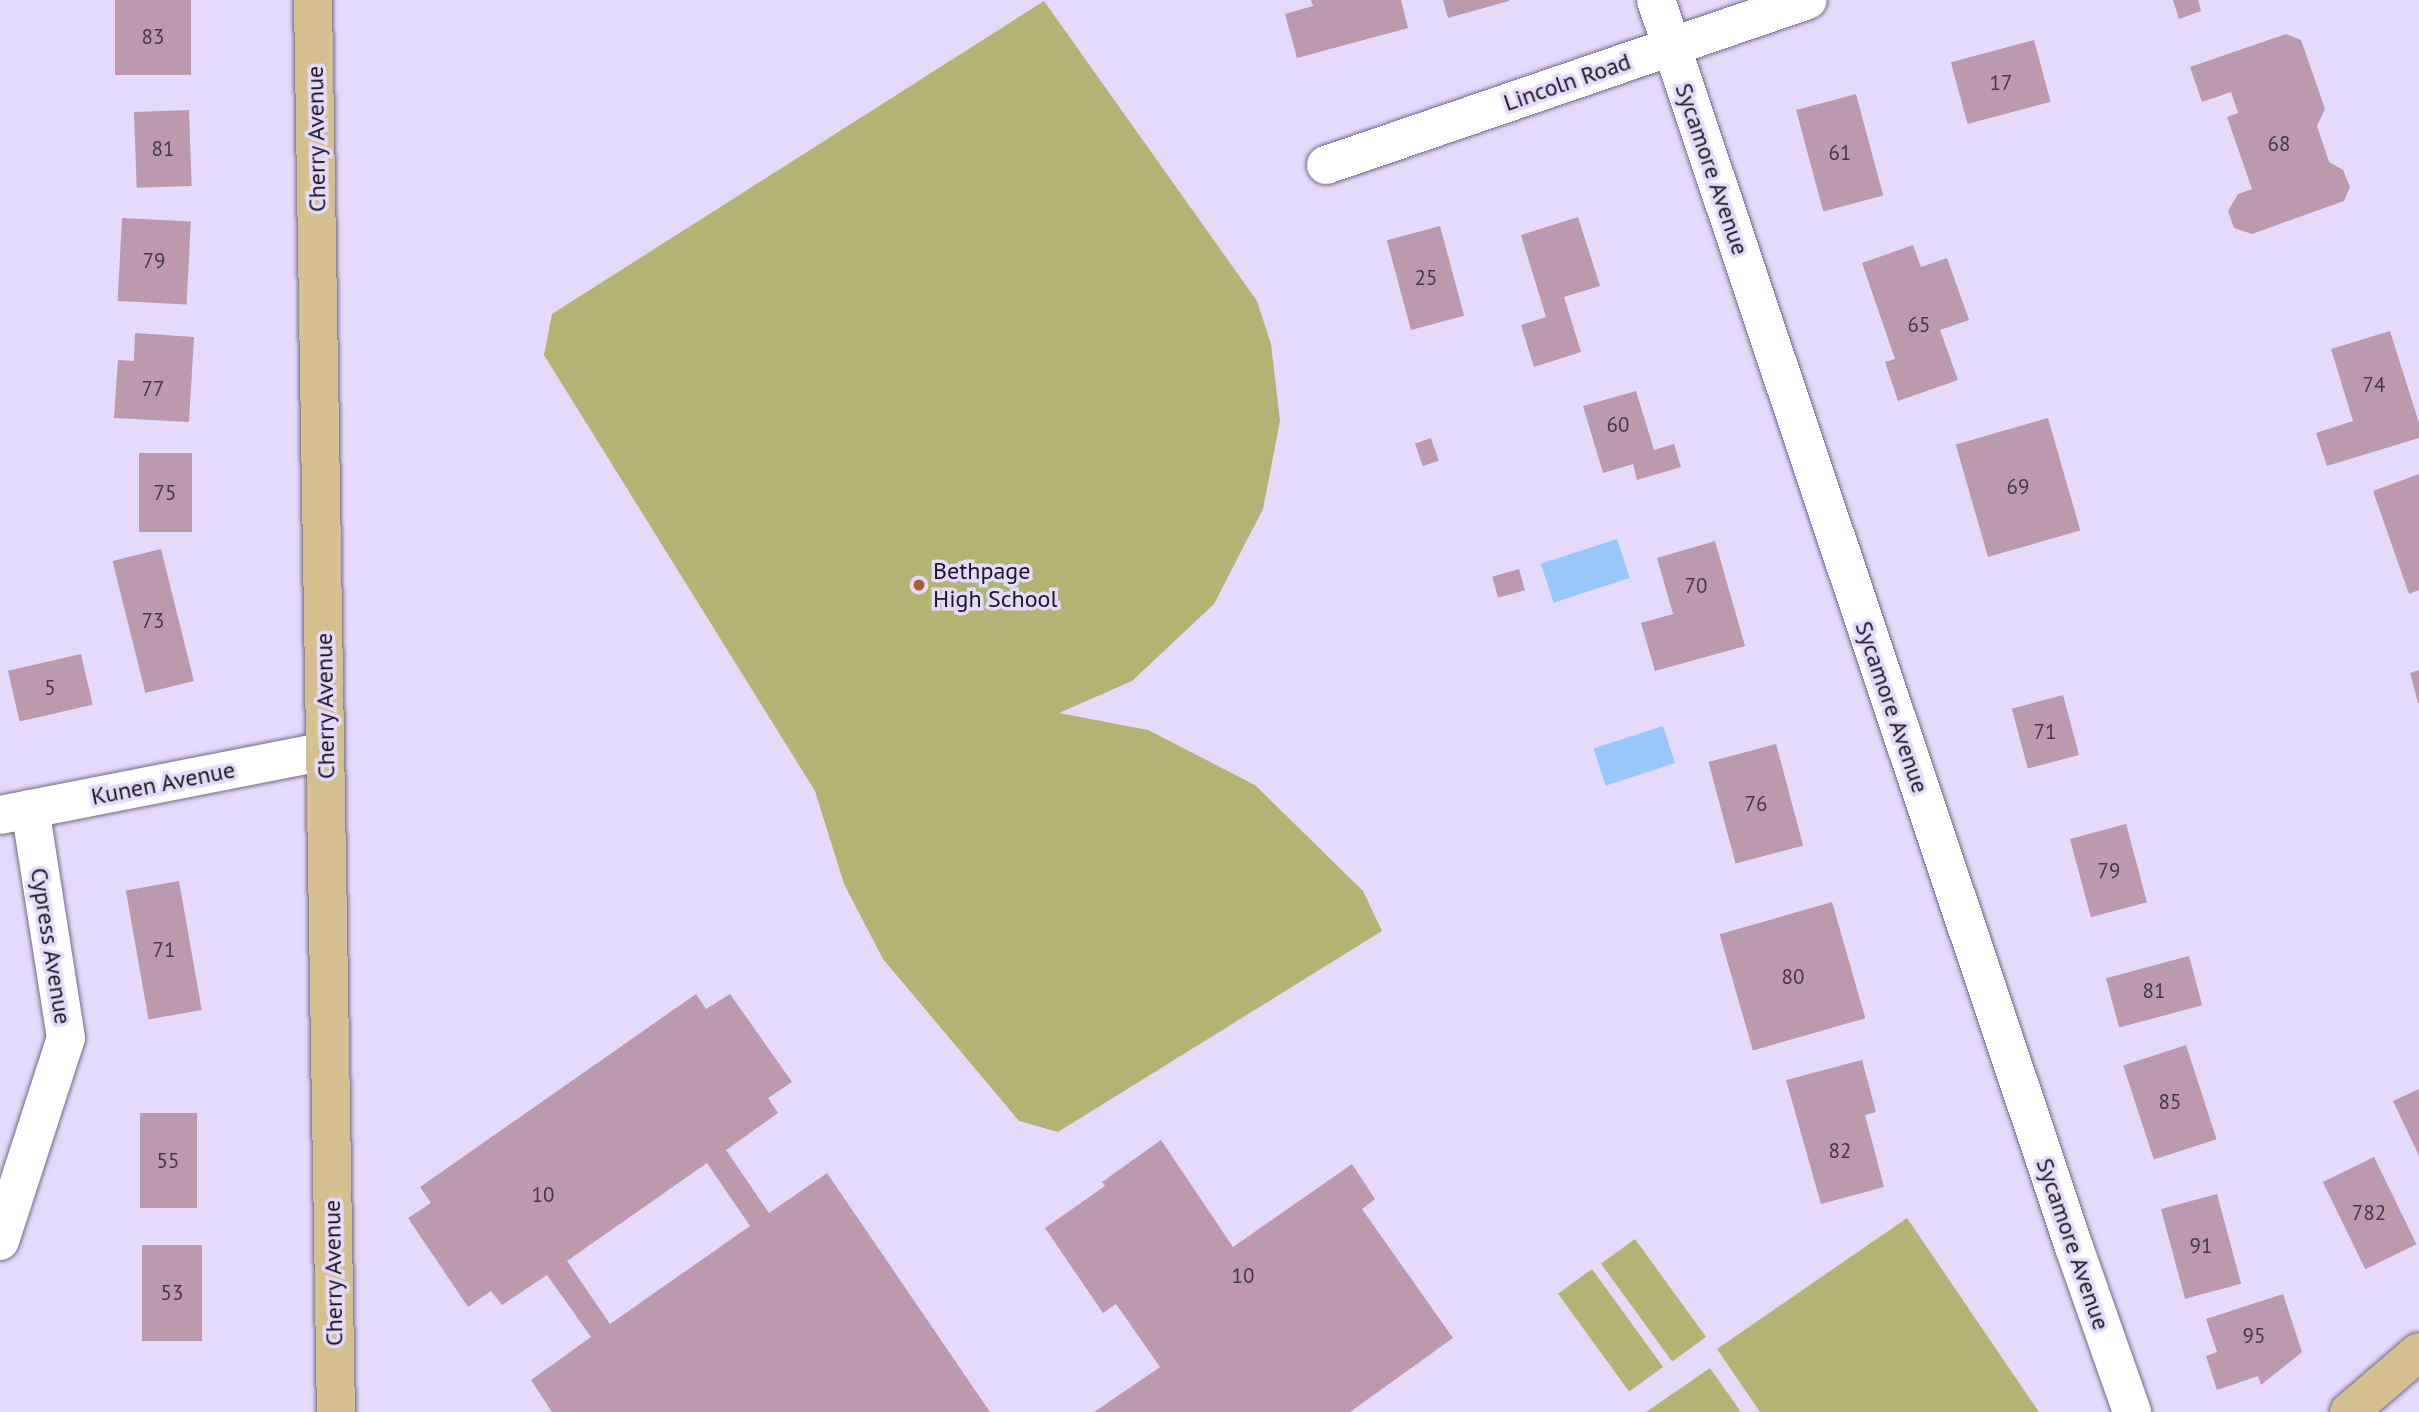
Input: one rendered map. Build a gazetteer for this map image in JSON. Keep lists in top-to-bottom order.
{
  "streets": {
    "main road": ["Cherry Avenue"],
    "street": [
      "Lincoln Road",
      "Sycamore Avenue",
      "Kunen Avenue",
      "Cypress Avenue"
    ]
  },
  "crossings": [
    ["Lincoln Road", "Sycamore Avenue"],
    ["Cherry Avenue", "Kunen Avenue"],
    ["Kunen Avenue", "Cypress Avenue"]
  ],
  "places": ["Bethpage High School"],
  "house_numbers": [
    "83",
    "17",
    "68",
    "81",
    "61",
    "79",
    "25",
    "65",
    "74",
    "77",
    "60",
    "69",
    "75",
    "70",
    "73",
    "5",
    "71",
    "76",
    "79",
    "71",
    "80",
    "81",
    "85",
    "82",
    "55",
    "10",
    "782",
    "91",
    "10",
    "53",
    "95"
  ]
}
